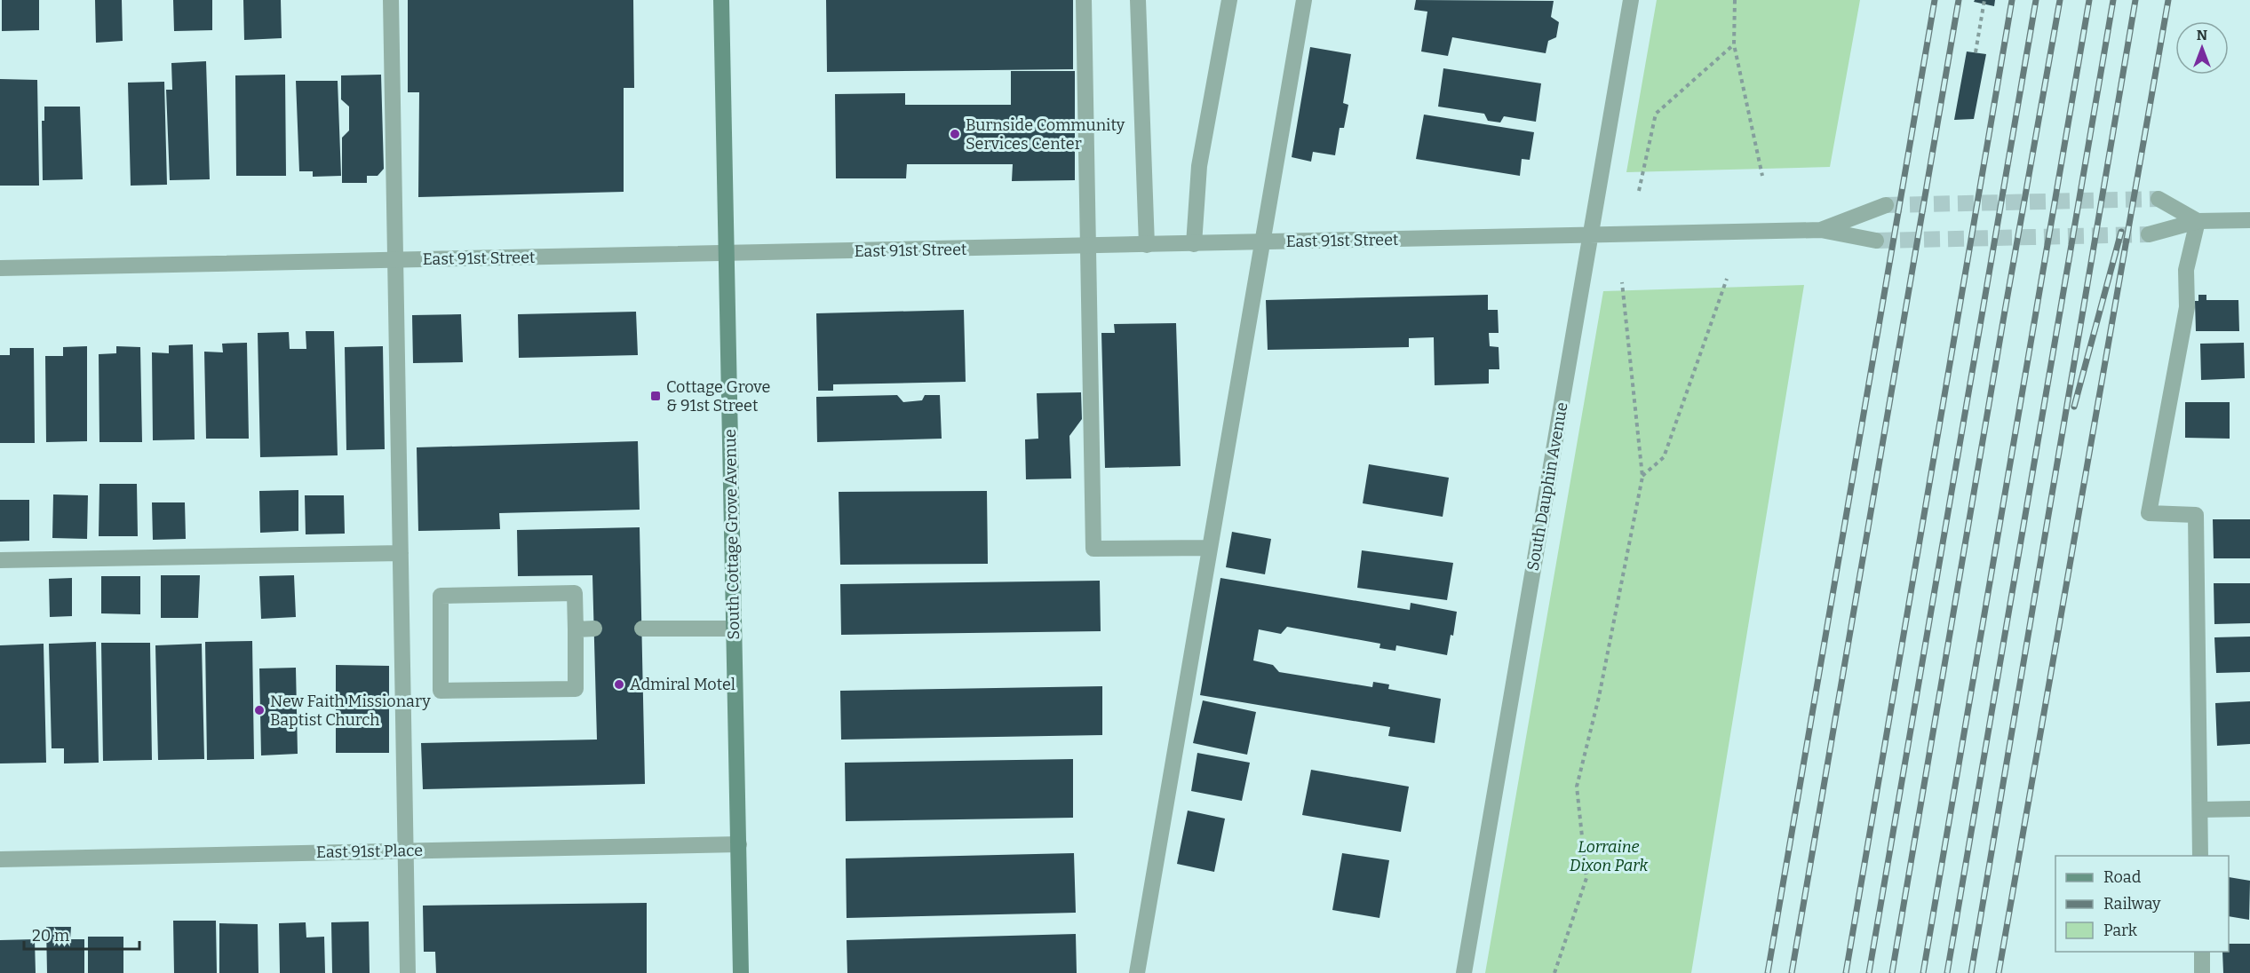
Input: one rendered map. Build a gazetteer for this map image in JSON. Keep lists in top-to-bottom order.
{
  "streets": {
    "main road": ["South Cottage Grove Avenue"],
    "street": ["East 91st Street", "South Dauphin Avenue", "East 91st Place"]
  },
  "crossings": [
    ["East 91st Street", "South Dauphin Avenue"],
    ["East 91st Street", "South Cottage Grove Avenue"],
    ["South Cottage Grove Avenue", "East 91st Place"]
  ],
  "parks": ["Lorraine Dixon Park"],
  "places": {
    "other": ["Burnside Community Services Center", "Admiral Motel", "New Faith Missionary Baptist Church"],
    "transit": ["Cottage Grove & 91st Street"]
  },
  "legend": ["Road", "Railway", "Park"],
  "scale_bar": "20 m",
  "north": "top"
}
